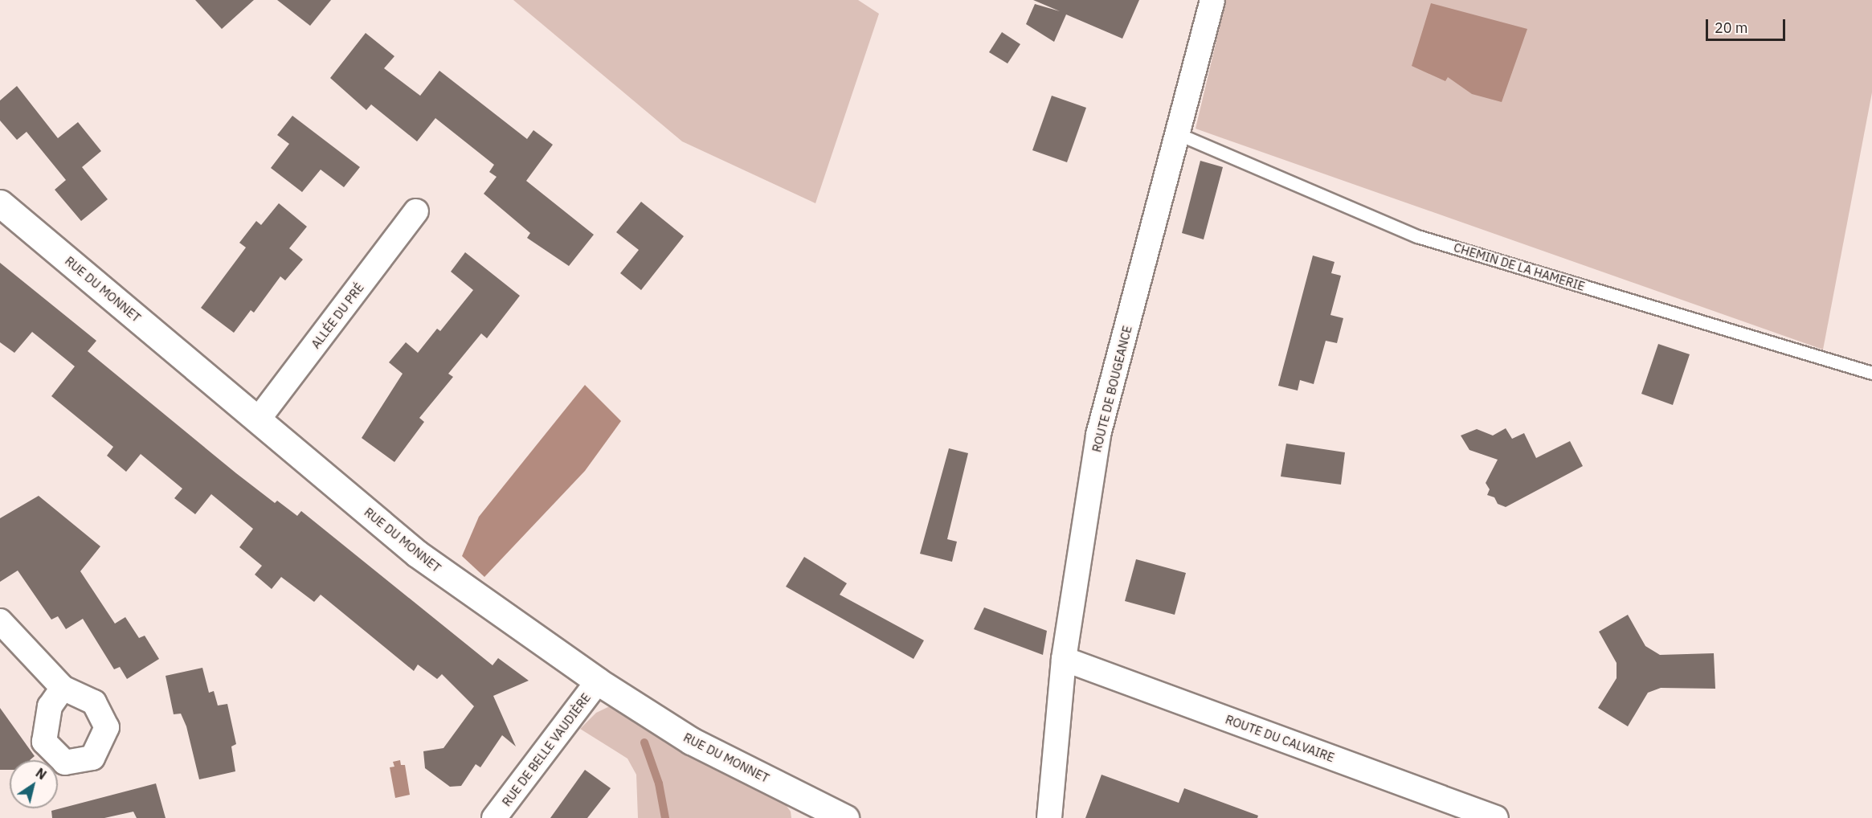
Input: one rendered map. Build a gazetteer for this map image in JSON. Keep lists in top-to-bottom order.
{
  "streets": {
    "street": [
      "RUE DU MONNET",
      "ALLÉE DU PRÉ",
      "ROUTE DE BOUGEANCE",
      "ROUTE DU CALVAIRE",
      "RUE DE BELLE VAUDIÈRE"
    ],
    "lane": ["CHEMIN DE LA HAMERIE"]
  },
  "crossings": [
    ["CHEMIN DE LA HAMERIE", "ROUTE DE BOUGEANCE"],
    ["RUE DU MONNET", "ALLÉE DU PRÉ"],
    ["RUE DU MONNET", "RUE DE BELLE VAUDIÈRE"],
    ["ROUTE DE BOUGEANCE", "ROUTE DU CALVAIRE"]
  ],
  "scale_bar": "20 m",
  "north": "top right"
}
